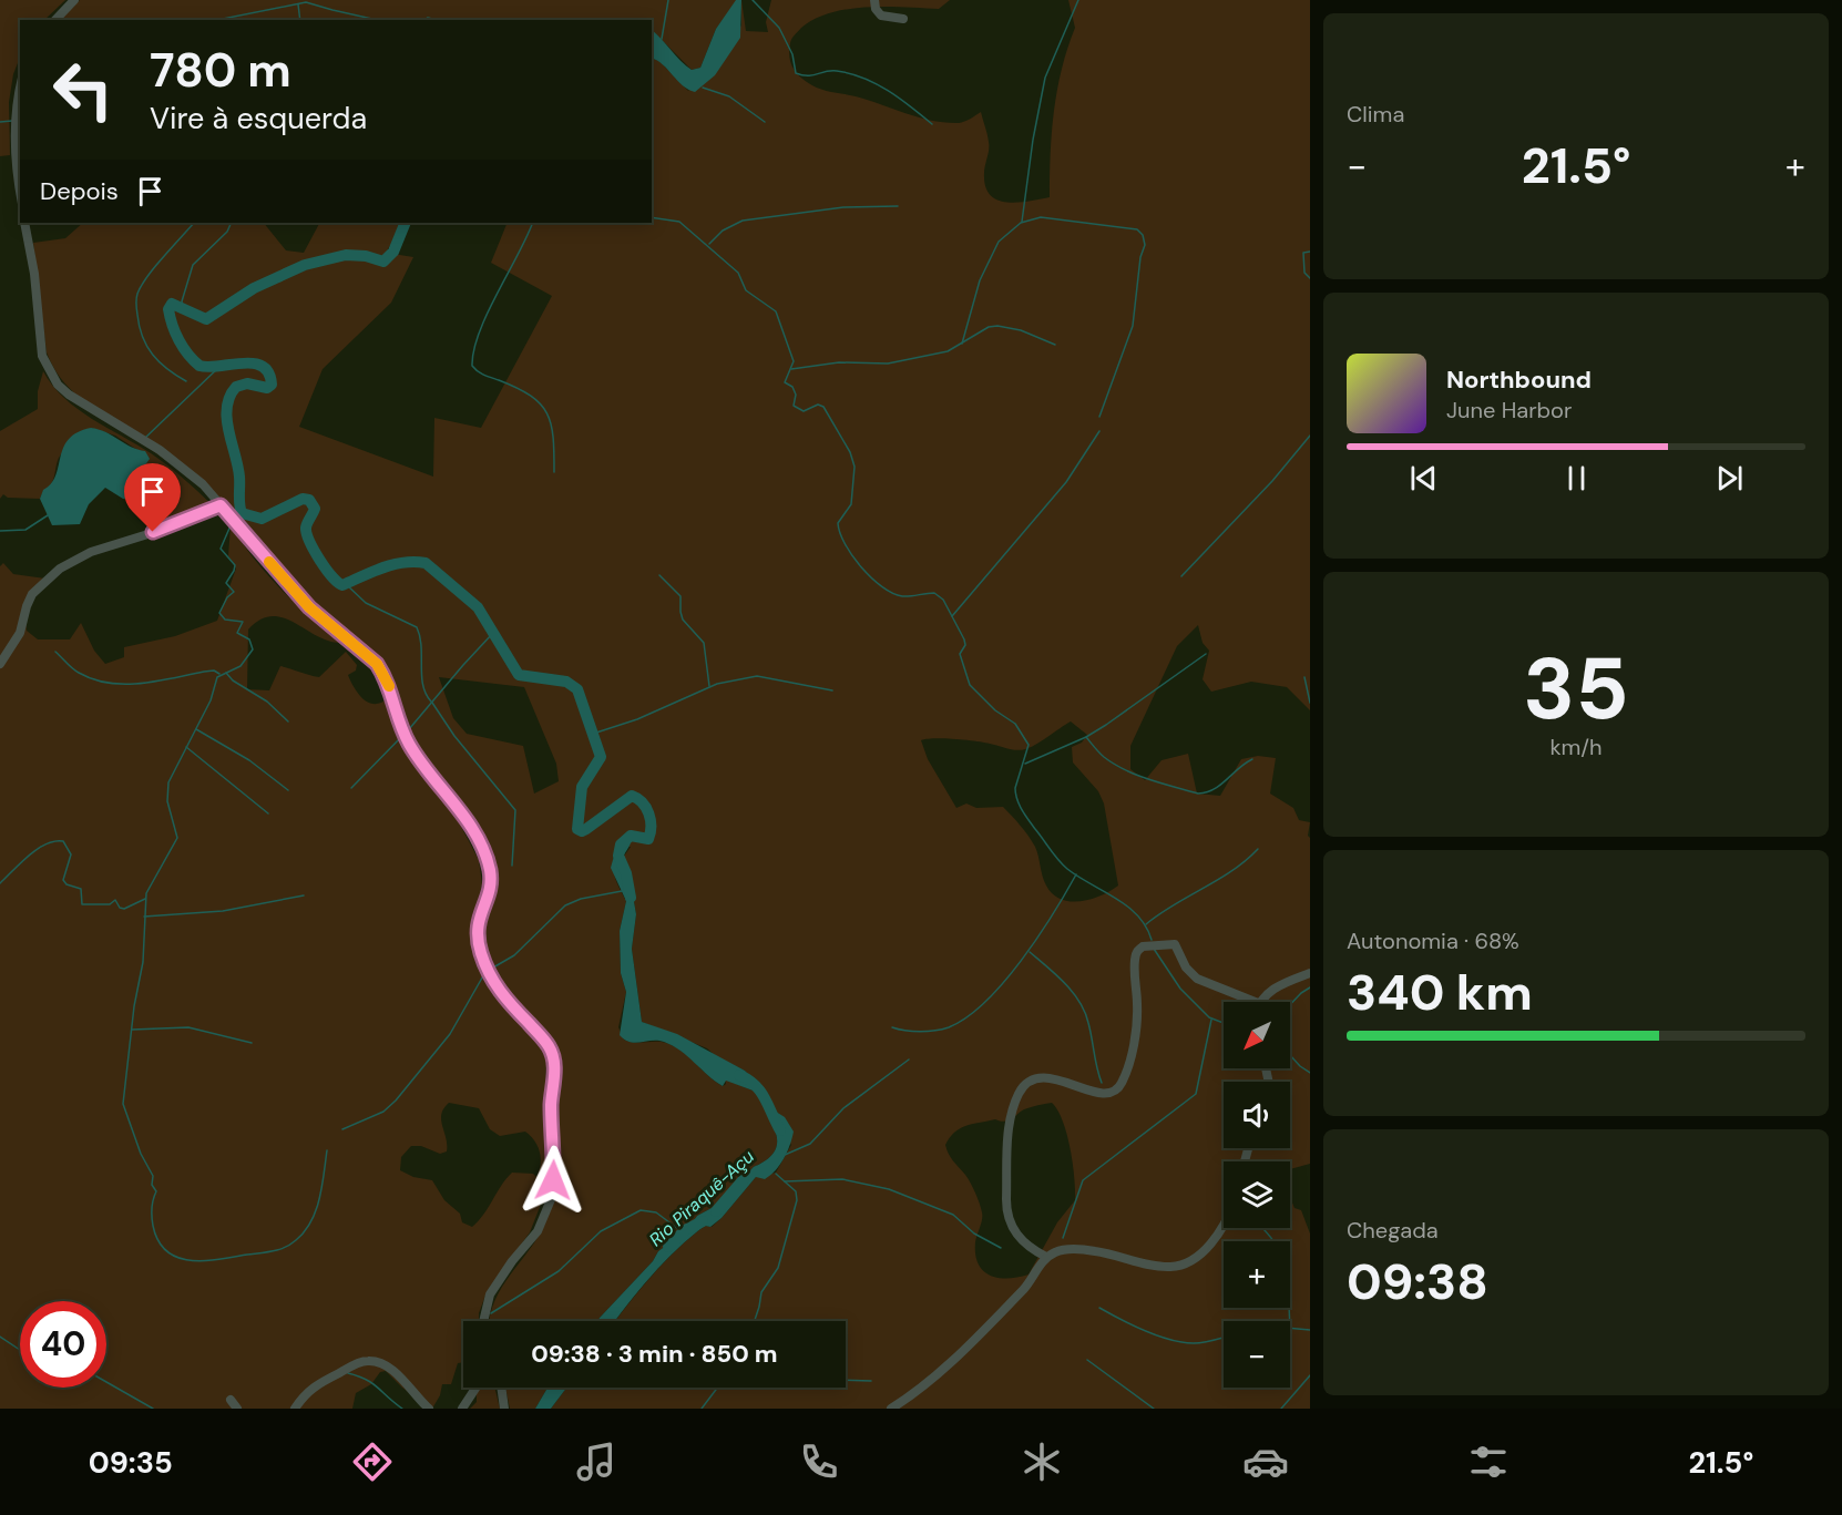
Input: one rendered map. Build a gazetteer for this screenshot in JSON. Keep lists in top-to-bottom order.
{
  "water": ["Rio Piraquê-Açu"],
  "north": "bottom left",
  "page": {
    "tile": [
      "Clima",
      ["35", "km/h"],
      ["Autonomia · 68%", "340 km"],
      ["Chegada", "09:38"]
    ],
    "turn": ["780 m", "Vire à esquerda"],
    "heat": ["−", "21.5°", "+"],
    "then": "Depois",
    "song": ["Northbound", "June Harbor"],
    "map_buttons": ["+", "−"],
    "limit": "40",
    "trip": "09:38 · 3 min · 850 m",
    "tabs": ["09:35", "21.5°"]
  }
}
